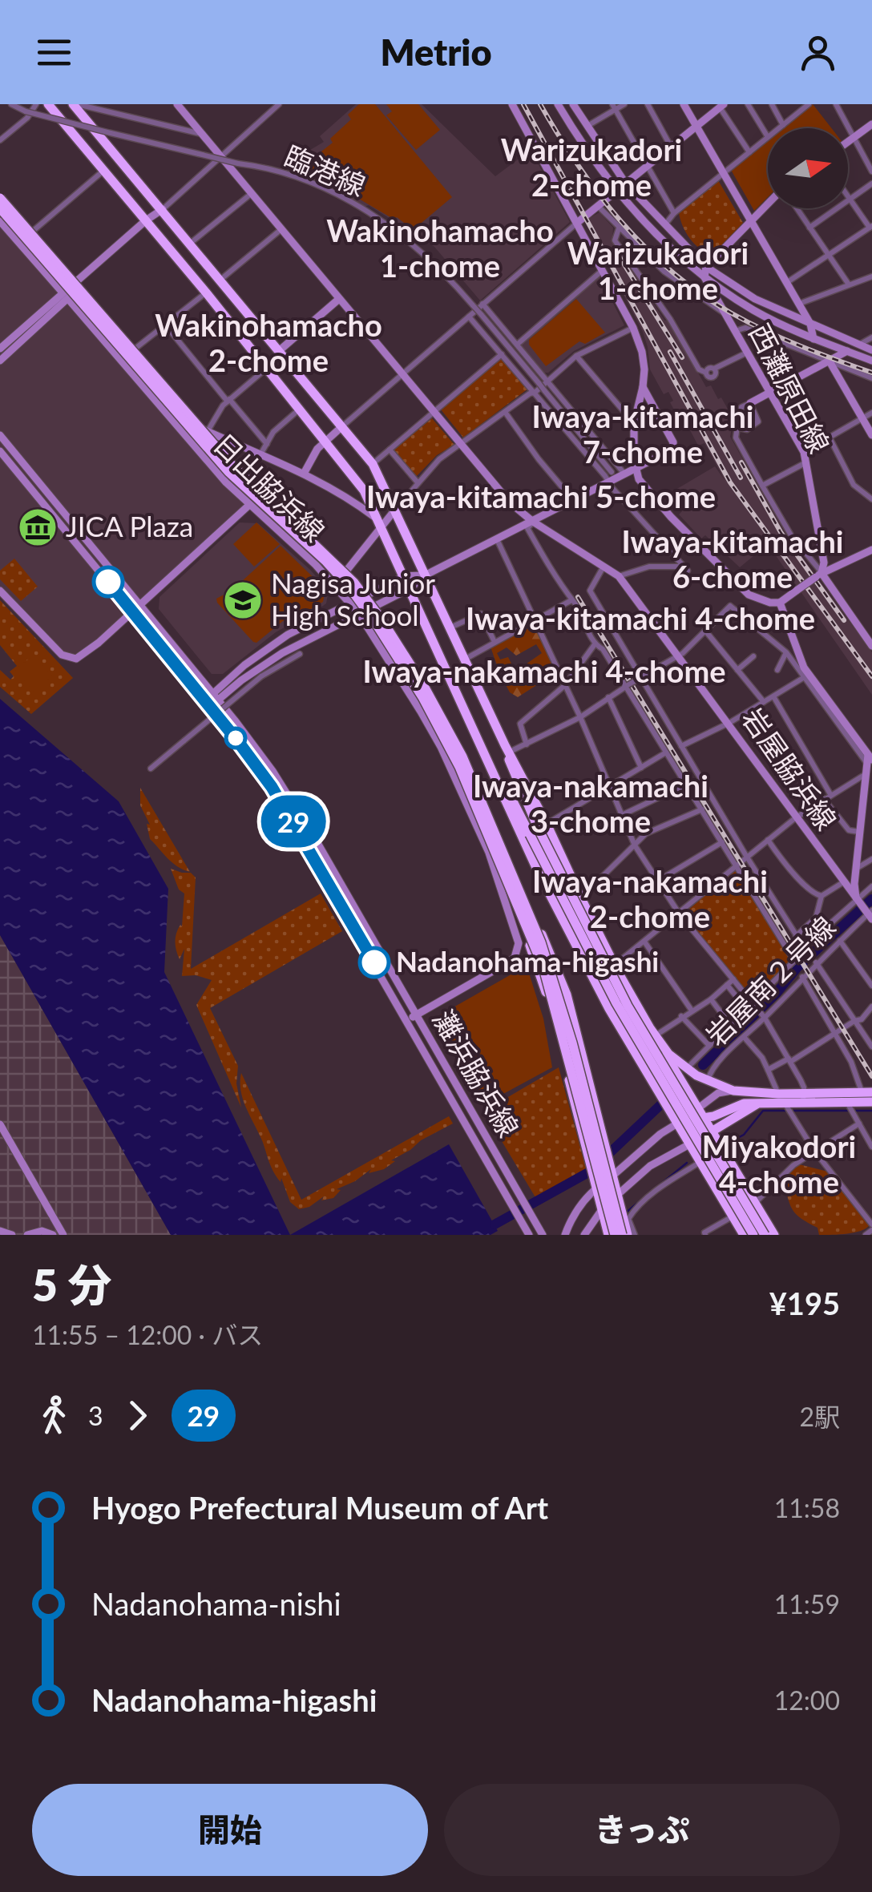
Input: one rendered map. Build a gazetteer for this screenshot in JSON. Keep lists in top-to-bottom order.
{
  "streets": {
    "street": [
      "臨港線",
      "西灘原田線",
      "日出脇浜線",
      "岩屋脇浜線",
      "岩屋南２号線",
      "灘浜脇浜線"
    ]
  },
  "crossings": [
    ["日出脇浜線", "灘浜脇浜線"],
    ["岩屋脇浜線", "岩屋南２号線"]
  ],
  "districts": [
    "Warizukadori 2-chome",
    "Wakinohamacho 1-chome",
    "Warizukadori 1-chome",
    "Wakinohamacho 2-chome",
    "Iwaya-kitamachi 7-chome",
    "Iwaya-kitamachi 5-chome",
    "Iwaya-kitamachi 6-chome",
    "Iwaya-kitamachi 4-chome",
    "Iwaya-nakamachi 4-chome",
    "Iwaya-nakamachi 3-chome",
    "Iwaya-nakamachi 2-chome",
    "Miyakodori 4-chome"
  ],
  "places": {
    "museum": ["JICA Plaza"],
    "school or university": ["Nagisa Junior High School"],
    "other": ["Nadanohama-higashi"]
  },
  "lines": ["bus line 29"],
  "north": "right",
  "page": {
    "header": "Metrio",
    "on_map": "29",
    "heading": ["5 分", "11:55 – 12:00 · バス", "¥195"],
    "legs": ["3", "29", "2駅"],
    "list": [
      {
        "name": "Hyogo Prefectural Museum of Art",
        "value": "11:58"
      },
      {
        "name": "Nadanohama-nishi",
        "value": "11:59"
      },
      {
        "name": "Nadanohama-higashi",
        "value": "12:00"
      }
    ],
    "buttons": ["開始", "きっぷ"]
  }
}
